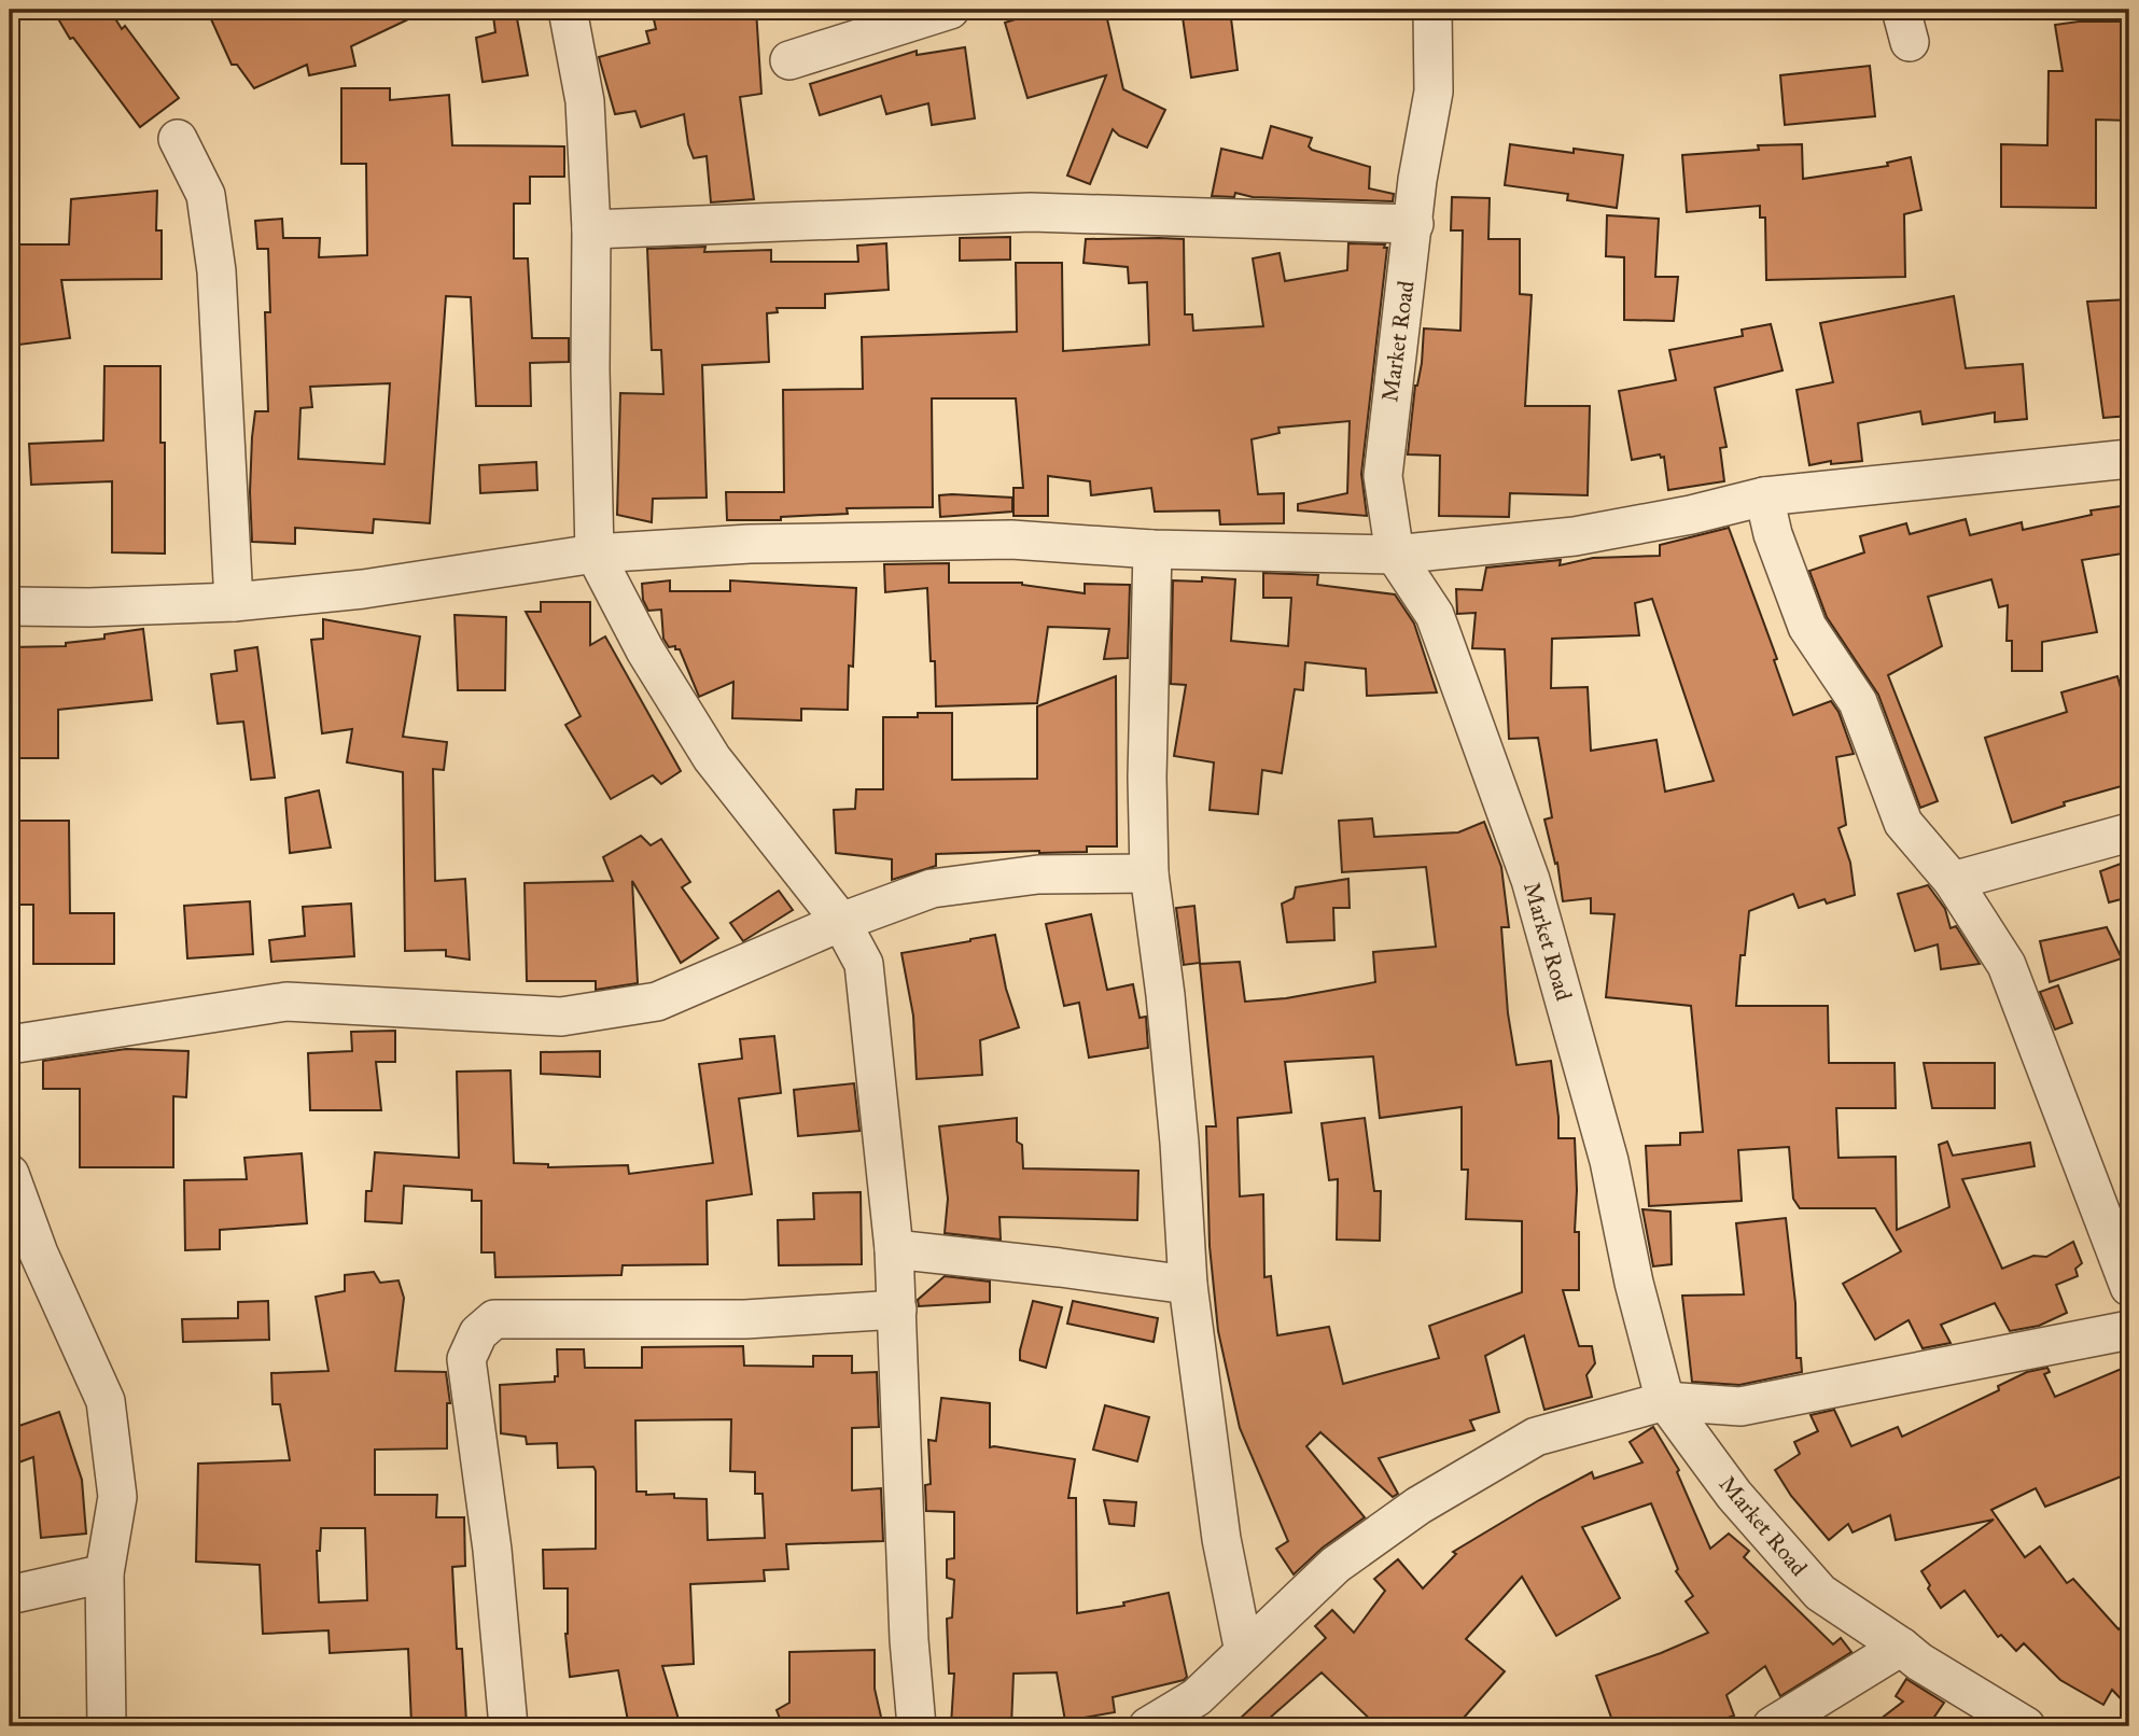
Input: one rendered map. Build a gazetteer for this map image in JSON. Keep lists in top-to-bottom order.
{
  "streets": {
    "street": ["Market Road"]
  }
}
